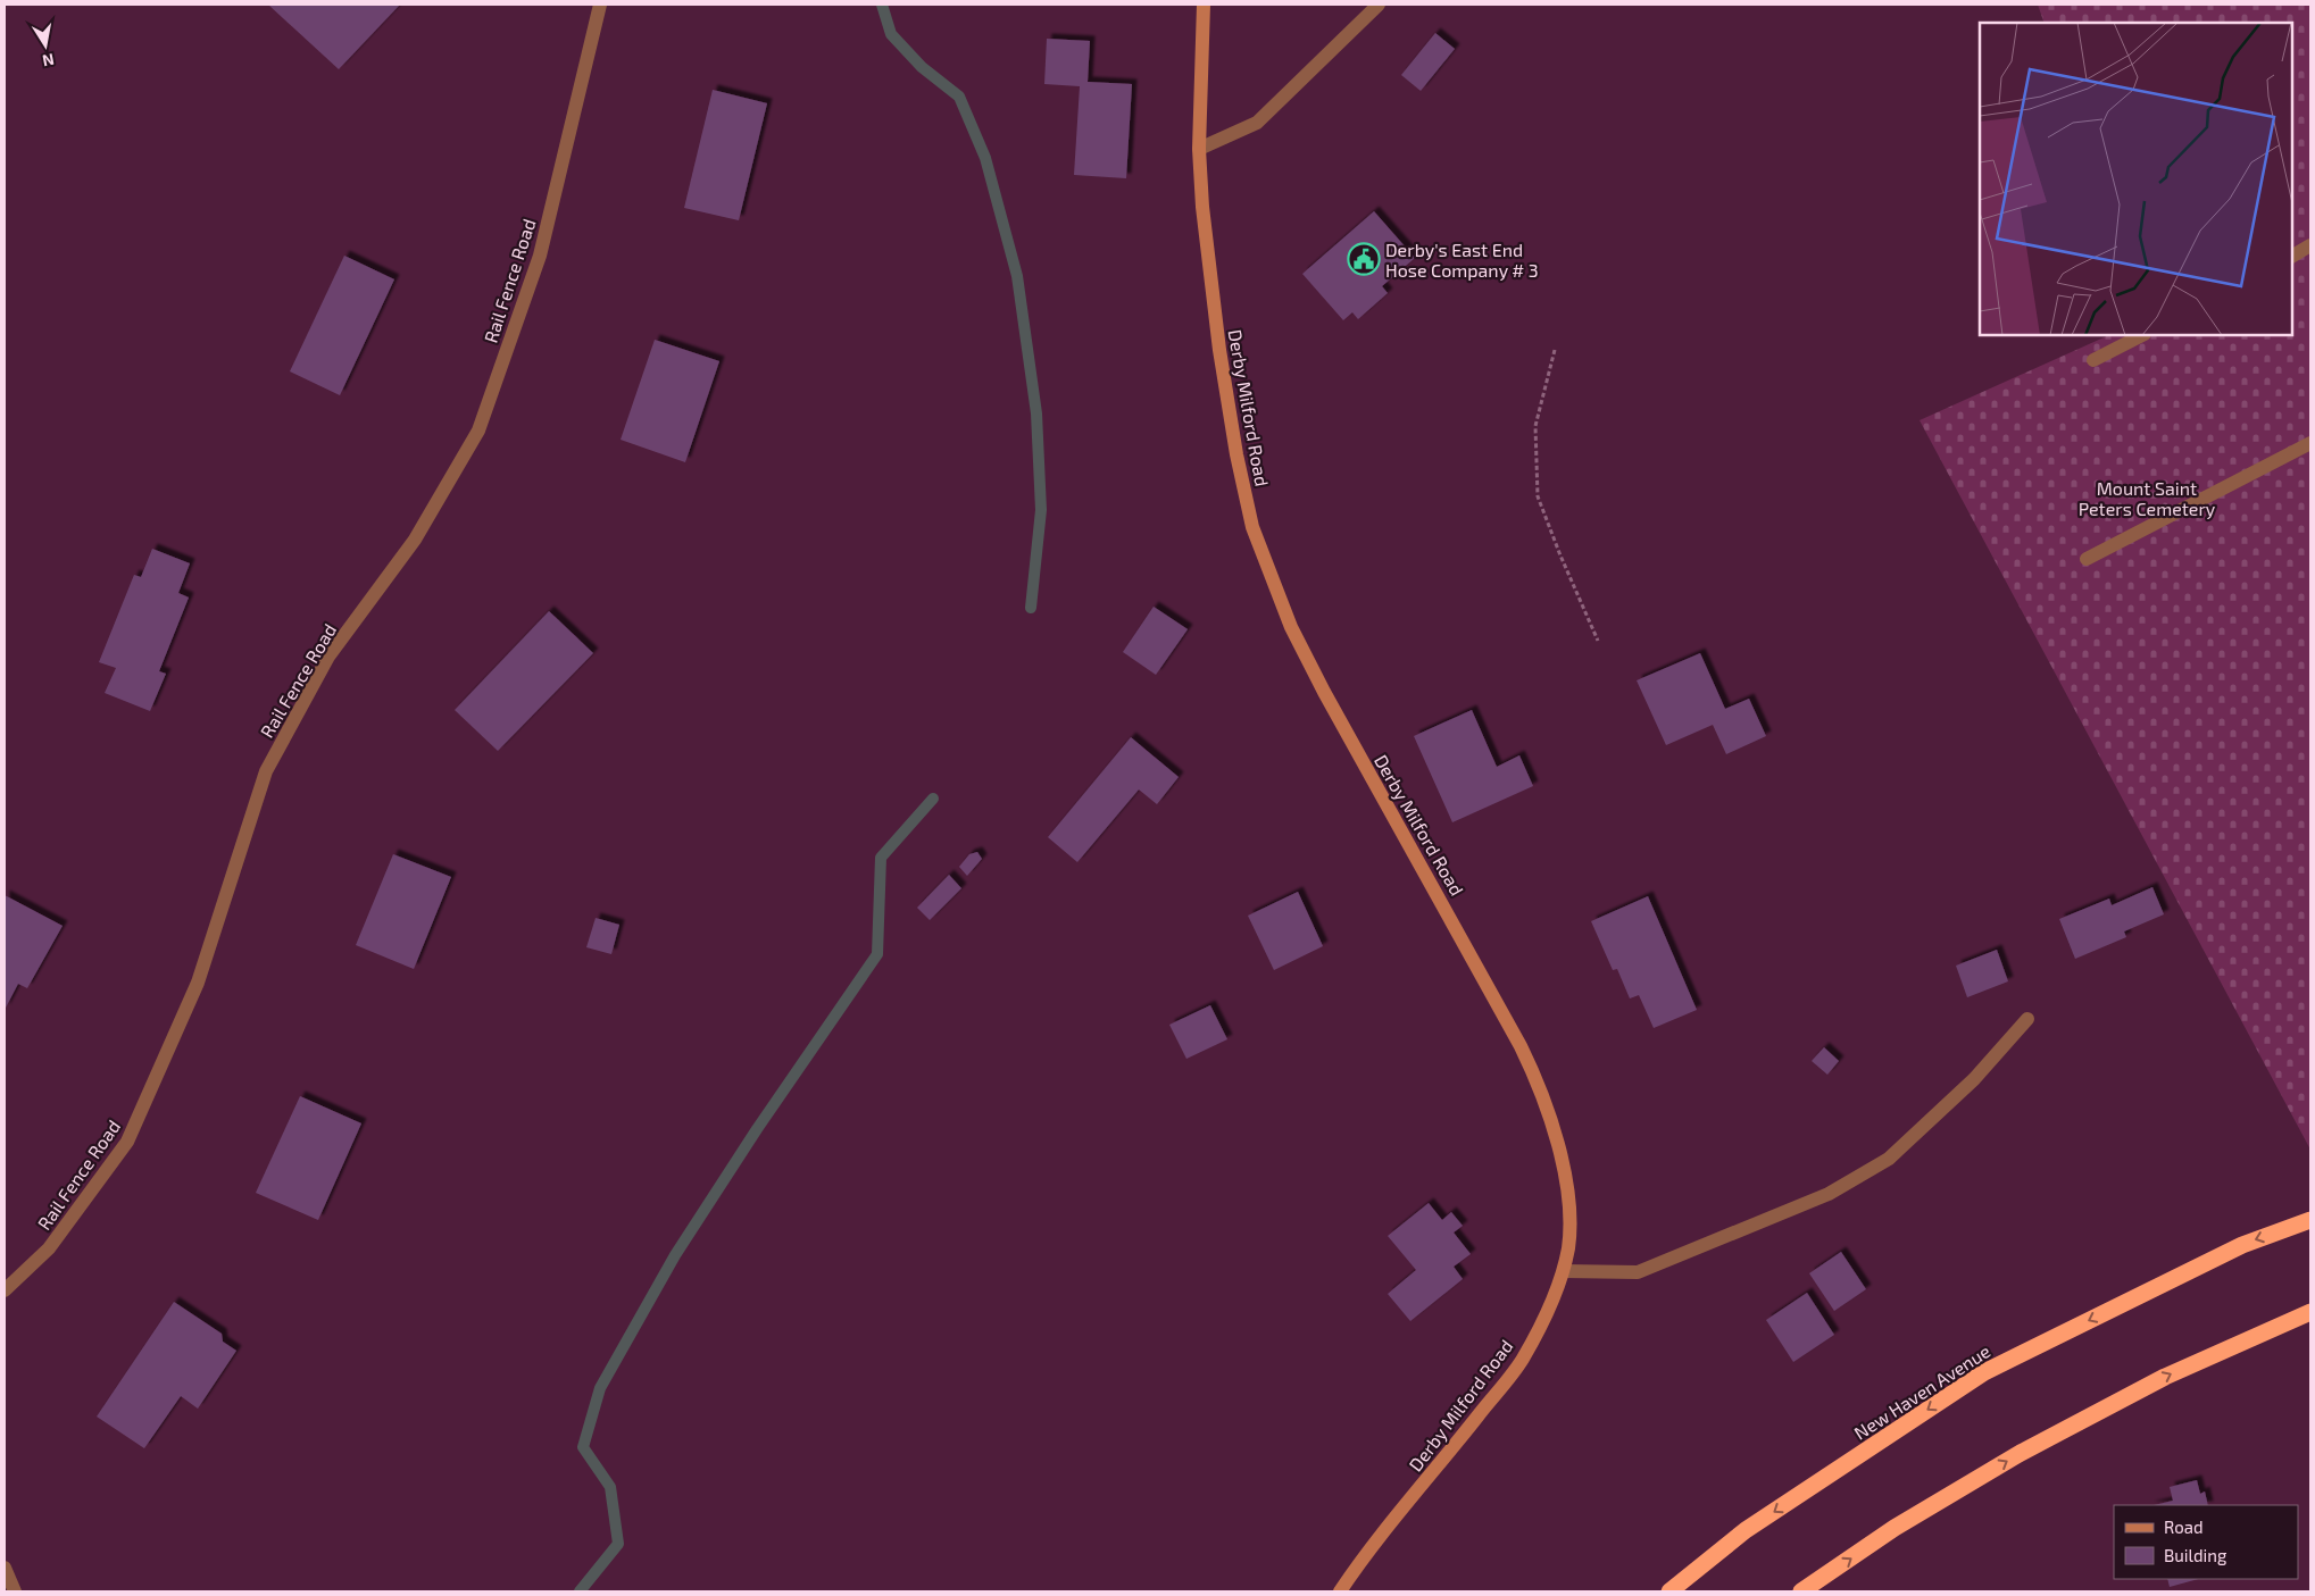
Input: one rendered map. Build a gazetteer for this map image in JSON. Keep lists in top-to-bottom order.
{
  "streets": {
    "highway": ["New Haven Avenue"],
    "main road": ["Derby Milford Road"],
    "street": ["Rail Fence Road"]
  },
  "parks": ["Mount Saint Peters Cemetery"],
  "places": {
    "public building": ["Derby's East End Hose Company # 3"]
  },
  "legend": ["Road", "Building"],
  "north": "bottom"
}
